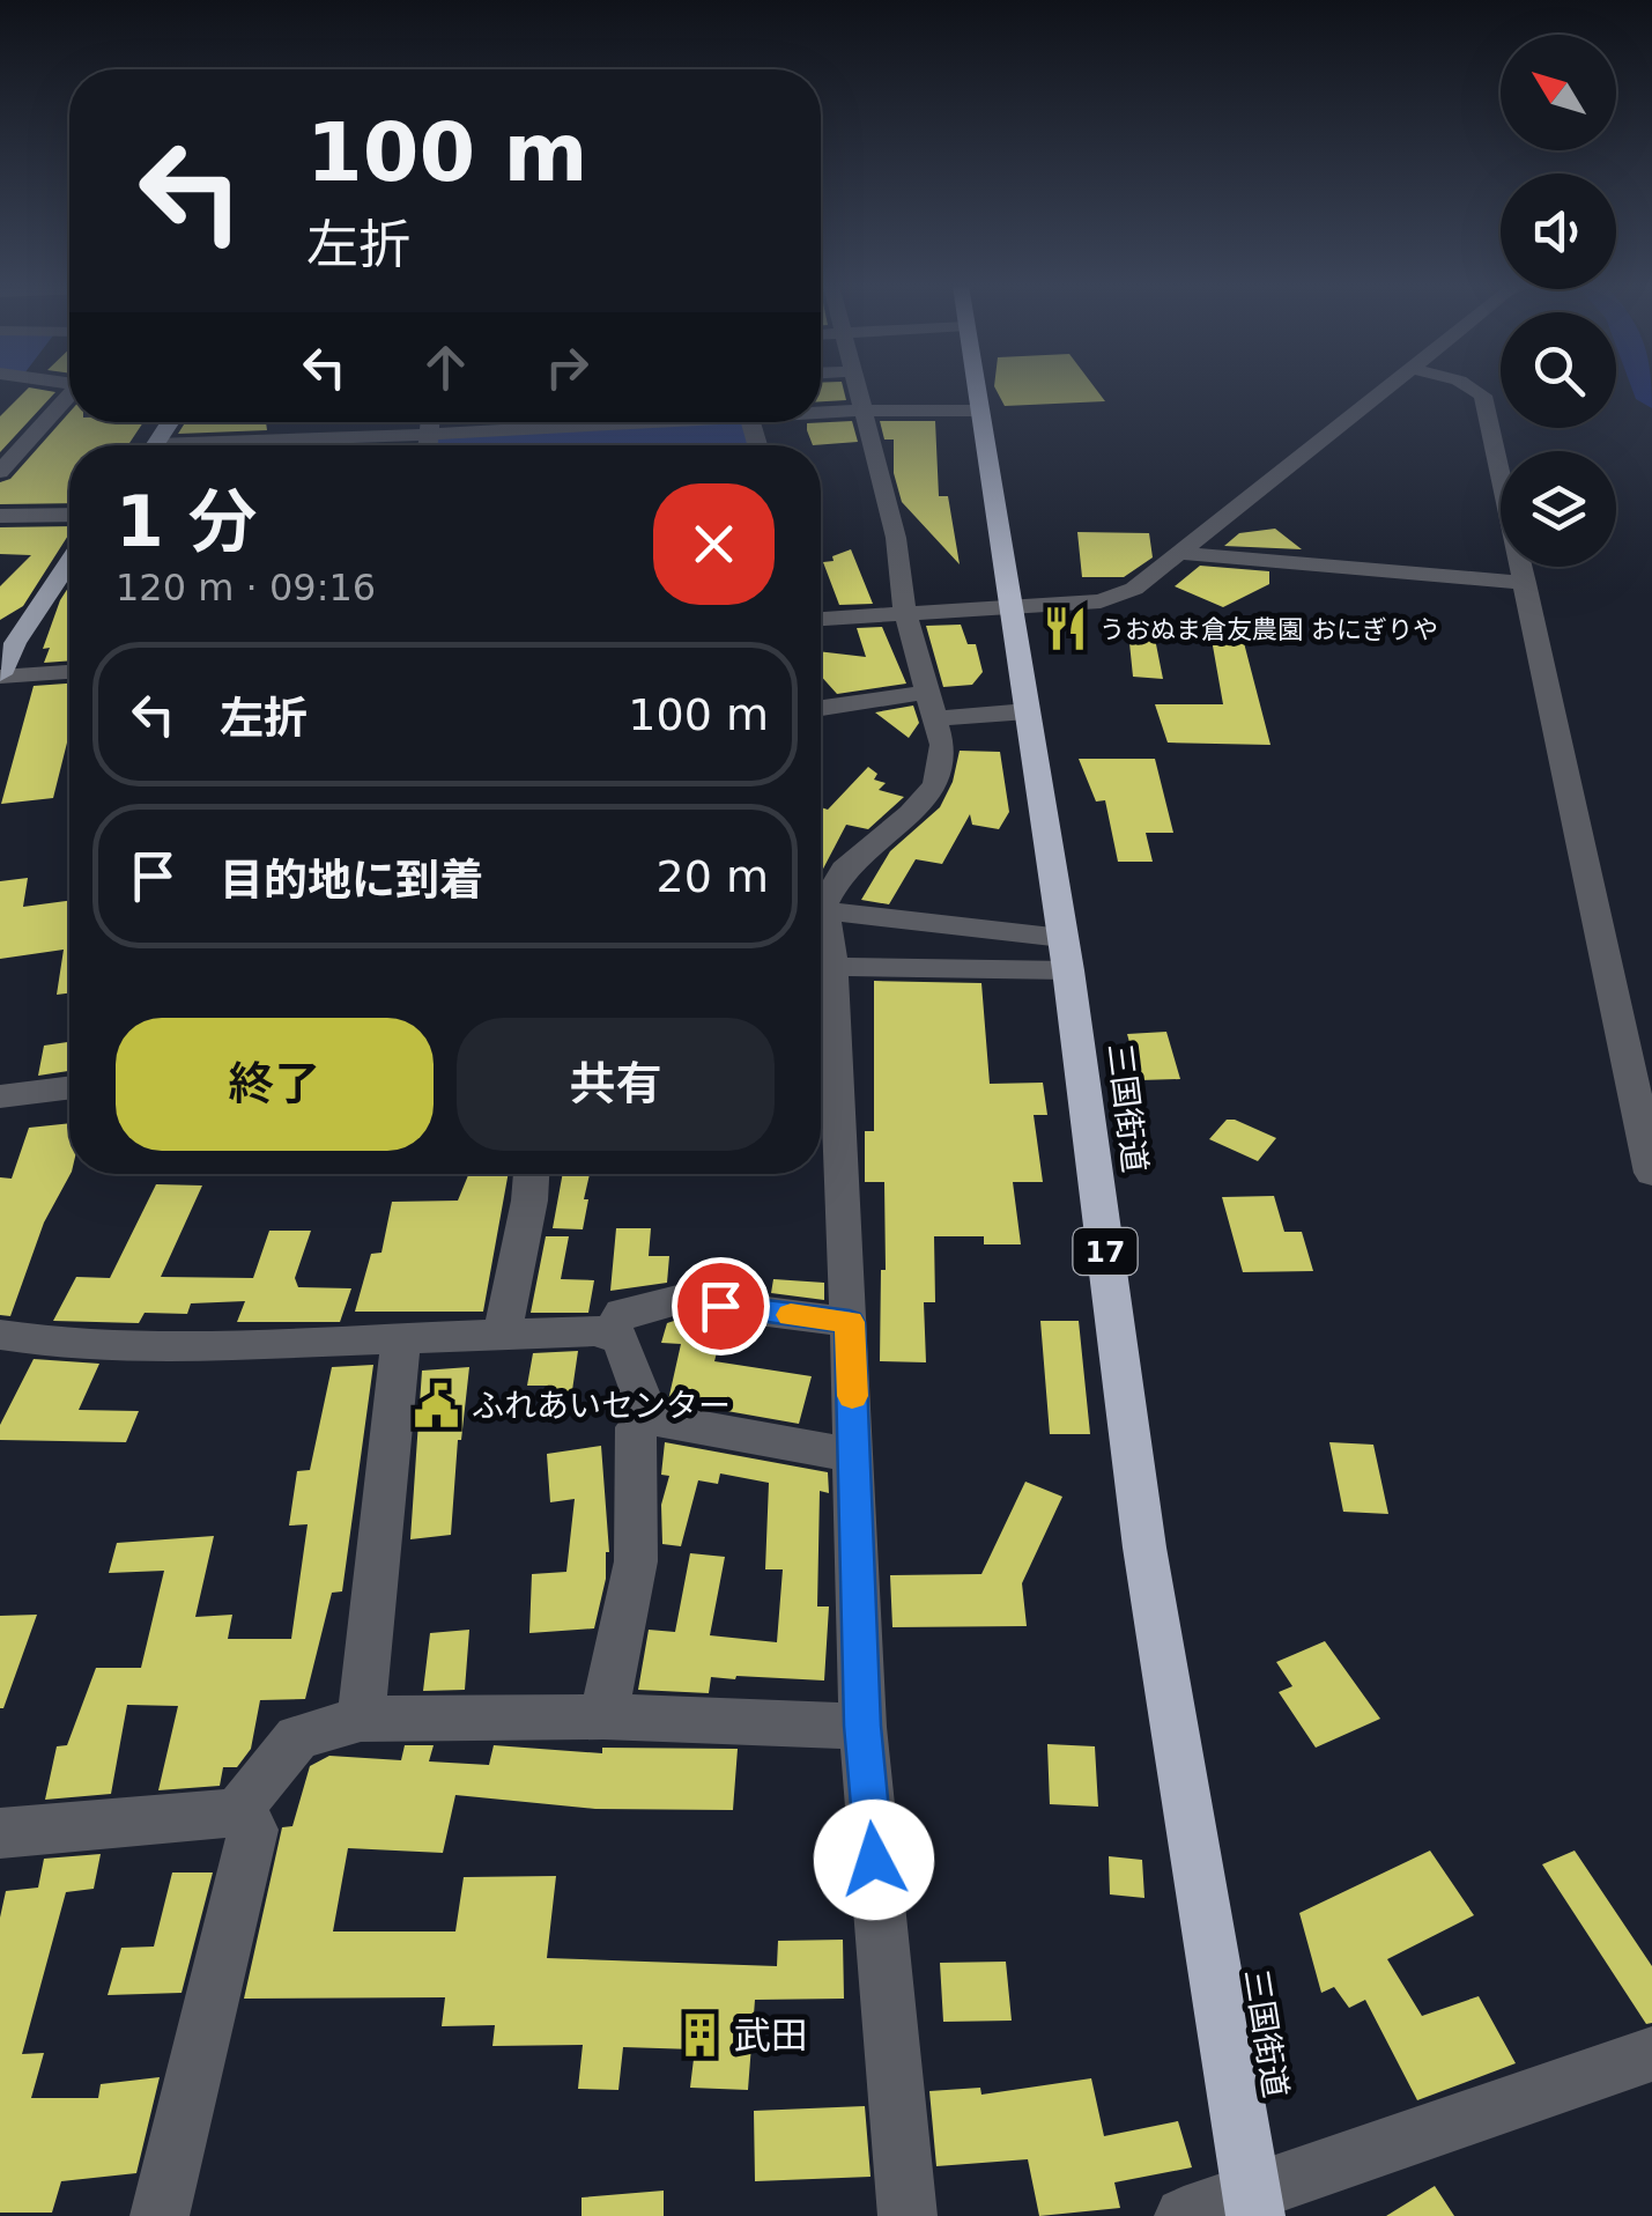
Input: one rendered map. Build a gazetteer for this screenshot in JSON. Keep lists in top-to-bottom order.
{
  "streets": {
    "highway": ["三国街道", "17"]
  },
  "places": {
    "restaurant": ["うおぬま倉友農園 おにぎりや"],
    "public building": ["ふれあいセンター"],
    "building": ["武田"]
  },
  "north": "top left",
  "page": {
    "turn": ["100 m", "左折"],
    "heading": ["1 分", "120 m · 09:16"],
    "list": [
      {
        "name": "左折",
        "value": "100 m"
      },
      {
        "name": "目的地に到着",
        "value": "20 m"
      }
    ],
    "buttons": ["終了", "共有"]
  }
}
